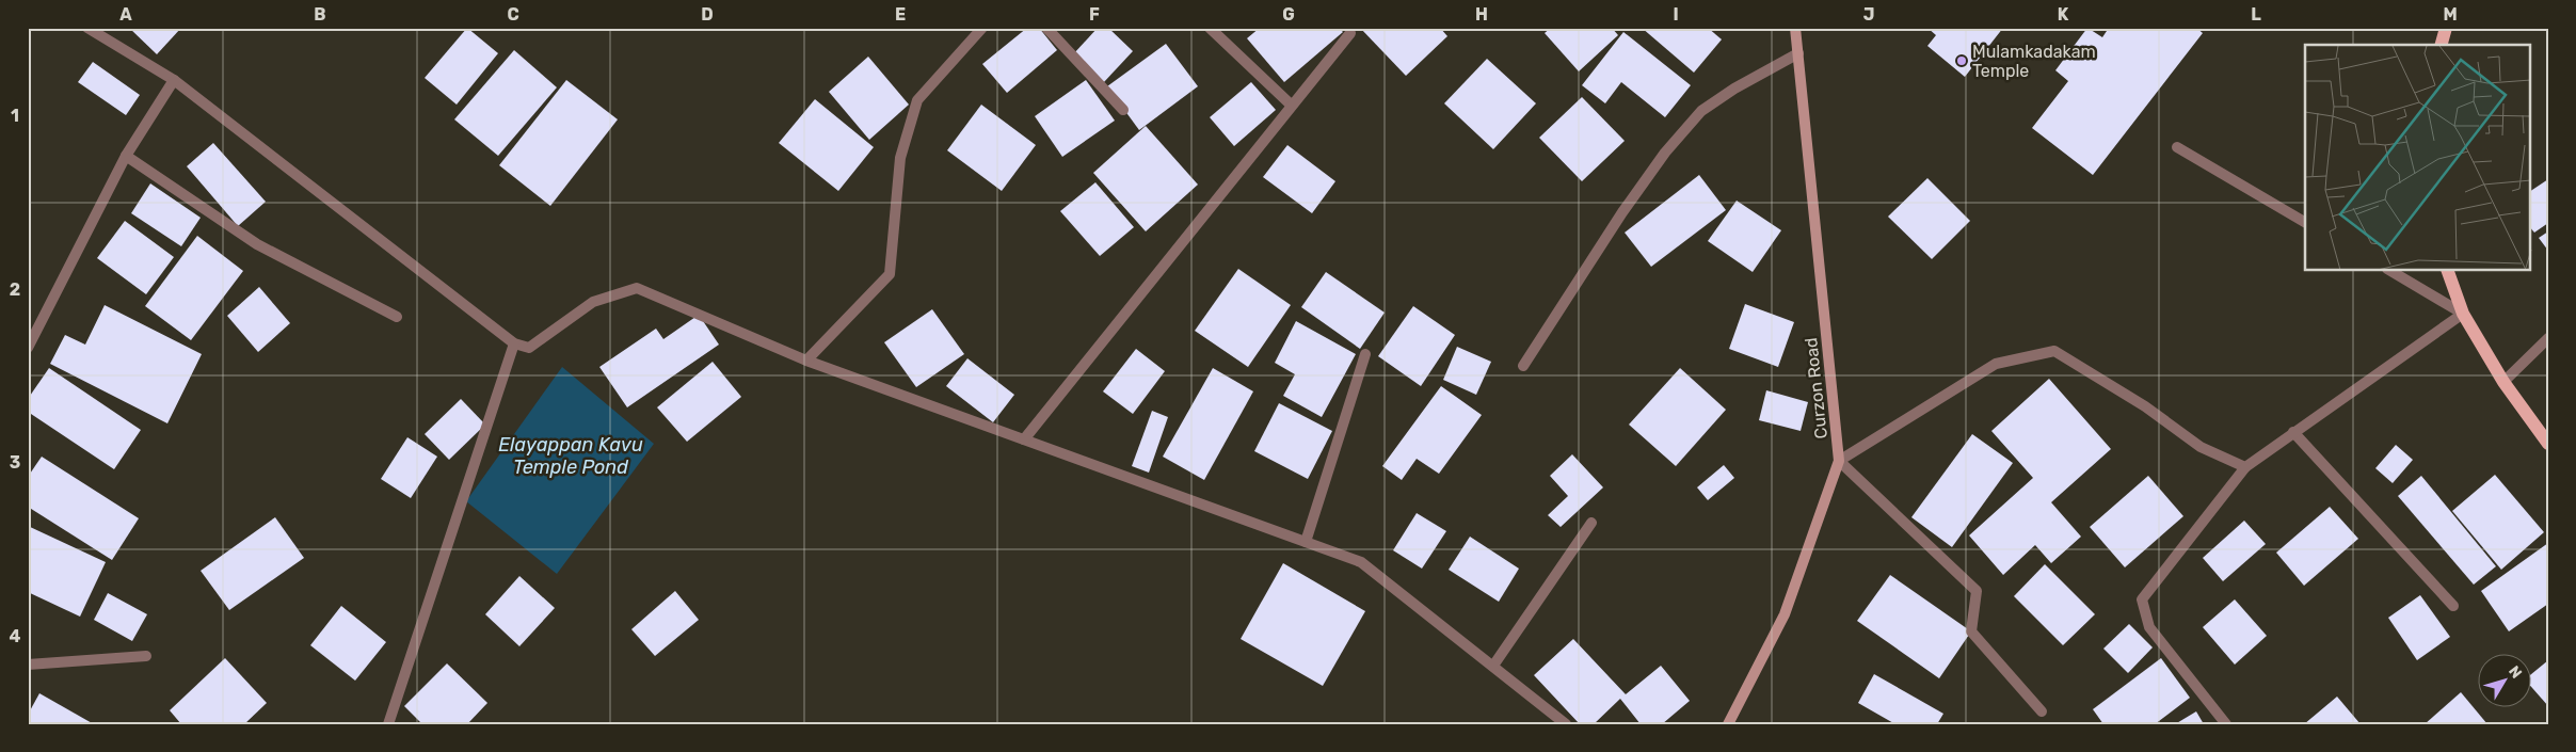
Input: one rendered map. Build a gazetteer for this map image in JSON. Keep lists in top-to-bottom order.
{
  "streets": {
    "main road": ["Curzon Road"]
  },
  "water": ["Elayappan Kavu Temple Pond"],
  "places": ["Mulamkadakam Temple"],
  "north": "top right",
  "grid": {
    "columns": [
      "A",
      "B",
      "C",
      "D",
      "E",
      "F",
      "G",
      "H",
      "I",
      "J",
      "K",
      "L",
      "M"
    ],
    "rows": [
      "1",
      "2",
      "3",
      "4"
    ]
  }
}
